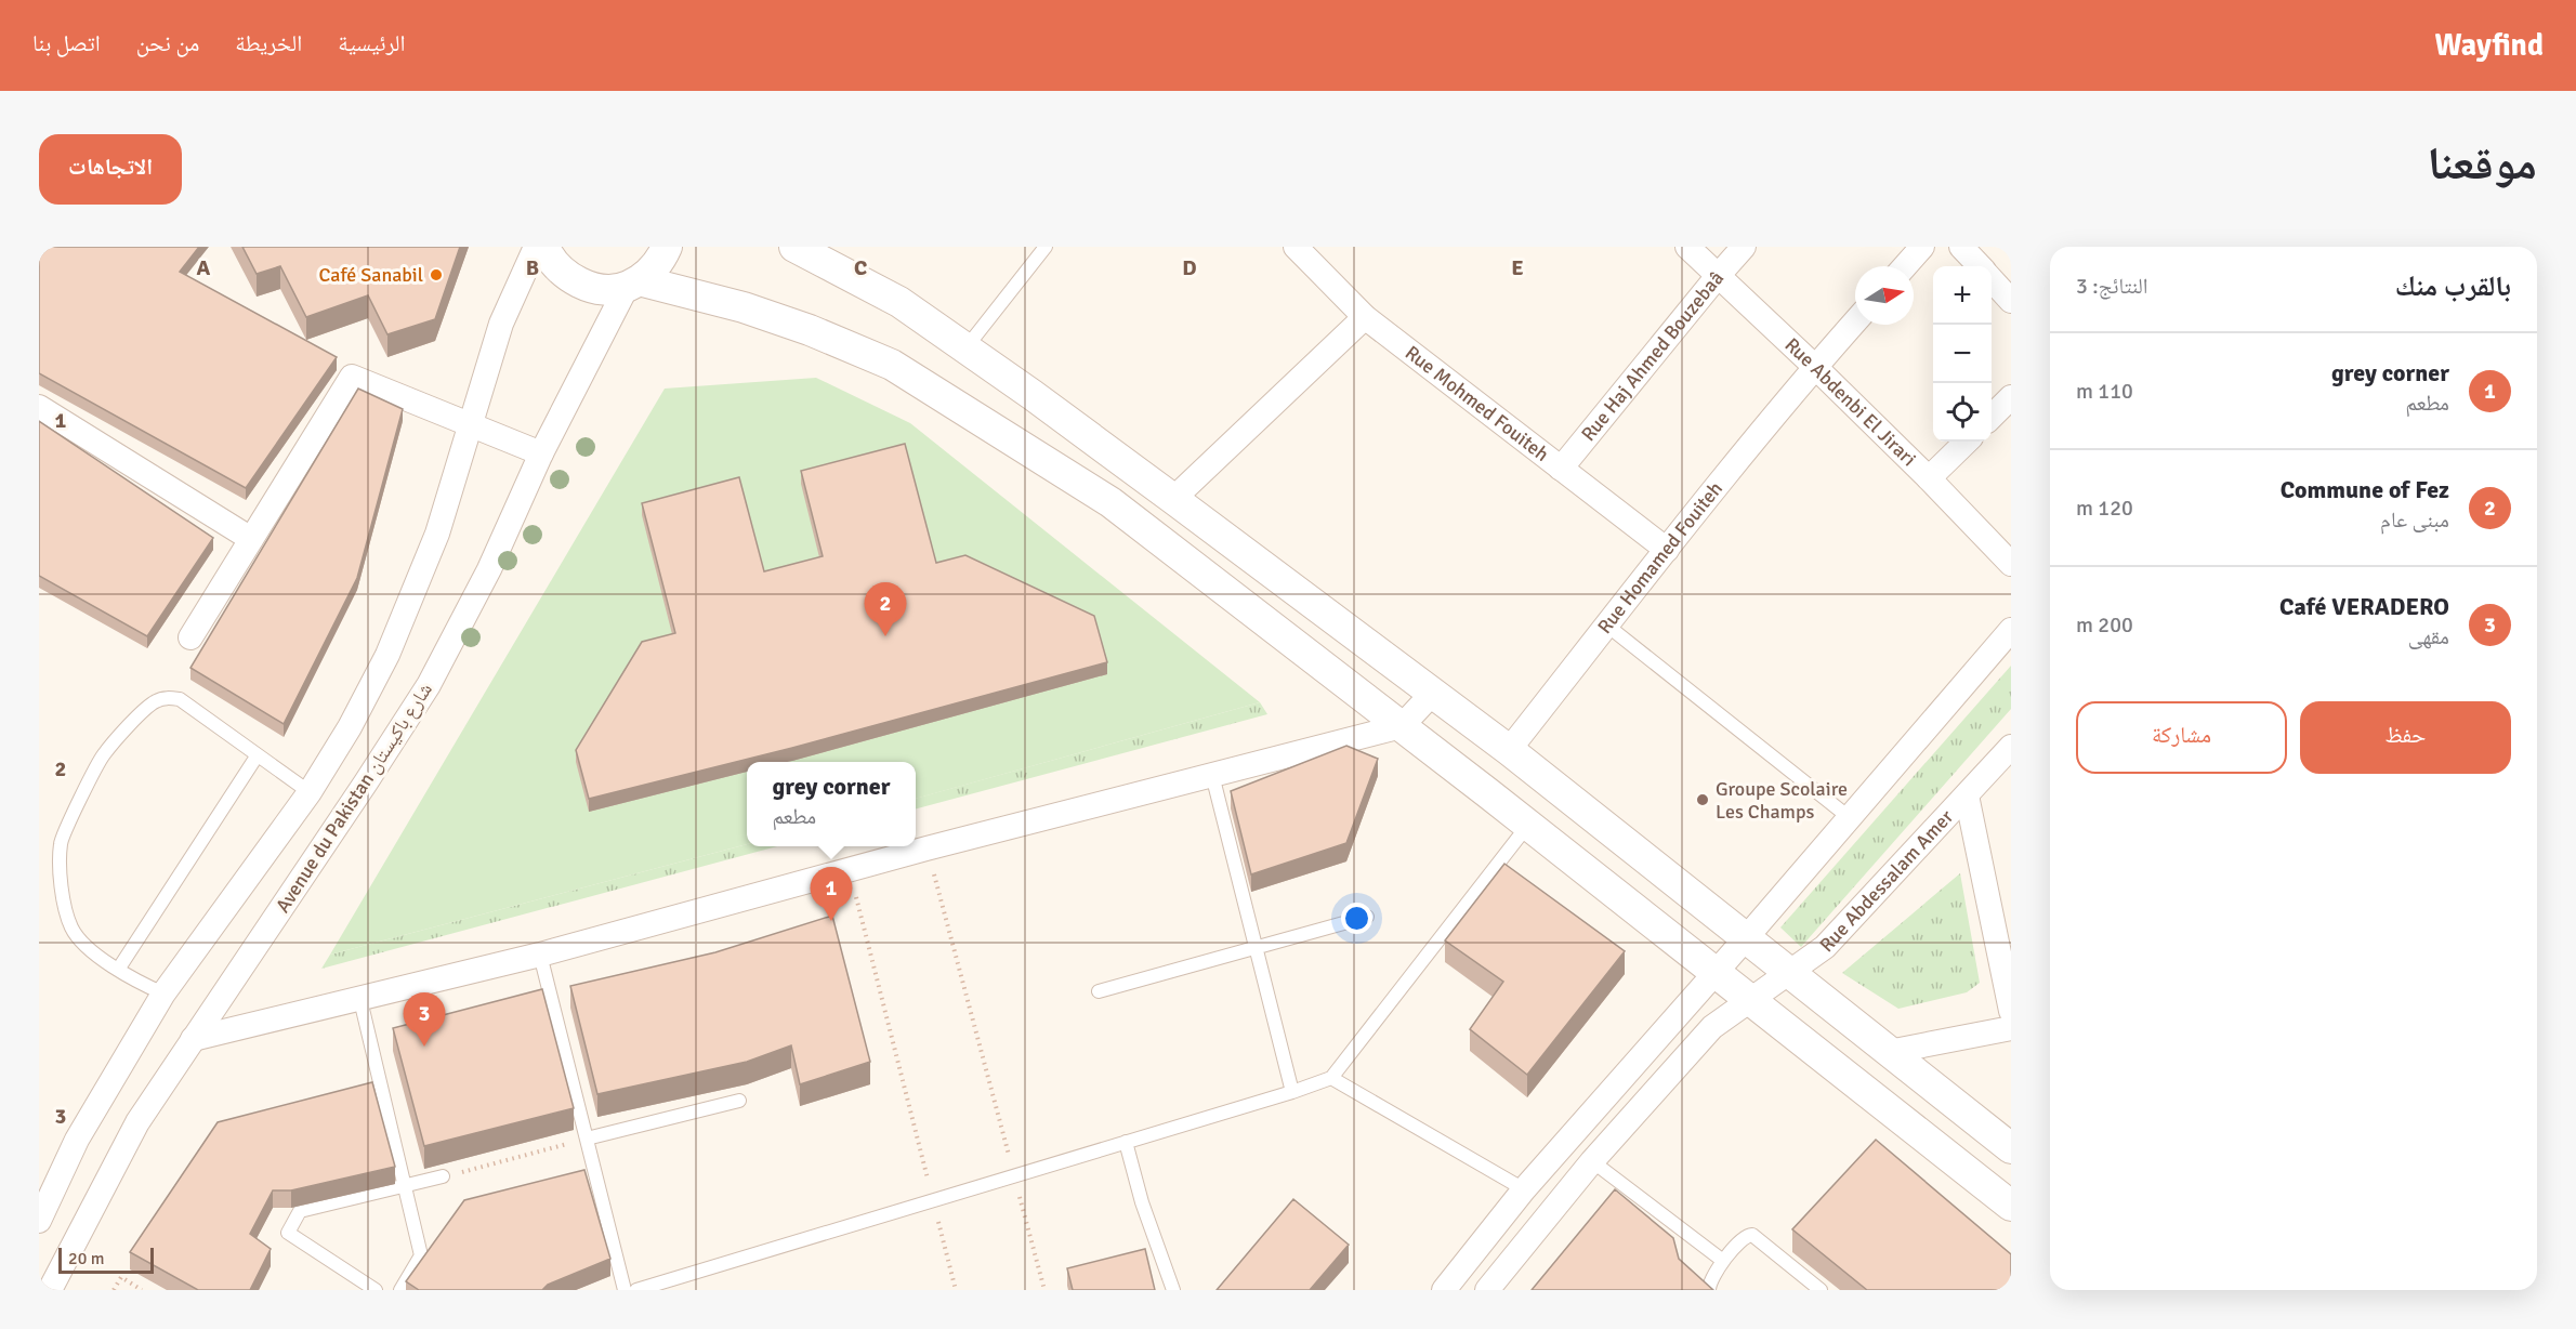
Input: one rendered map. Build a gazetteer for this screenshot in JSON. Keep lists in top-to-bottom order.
{
  "streets": {
    "street": [
      "Rue Haj Ahmed Bouzebaâ",
      "Rue Abdenbi El Jirari",
      "Rue Mohmed Fouiteh",
      "Rue Homamed Fouiteh",
      "Avenue du Pakistan شارع باكيستان",
      "Rue Abdessalam Amer"
    ]
  },
  "crossings": [
    ["Rue Haj Ahmed Bouzebaâ", "Rue Abdenbi El Jirari"],
    ["Rue Haj Ahmed Bouzebaâ", "Rue Mohmed Fouiteh"],
    ["Rue Abdenbi El Jirari", "Rue Homamed Fouiteh"],
    ["Rue Mohmed Fouiteh", "Rue Homamed Fouiteh"]
  ],
  "places": ["Café Sanabil", "Groupe Scolaire Les Champs"],
  "scale_bar": "20 m",
  "north": "right",
  "page": {
    "header": "Wayfind",
    "nav": [
      "الرئيسية",
      "الخريطة",
      "من نحن",
      "اتصل بنا"
    ],
    "title": "موقعنا",
    "buttons": [
      "الاتجاهات",
      ["حفظ", "مشاركة"]
    ],
    "heading": ["بالقرب منك", "النتائج: 3"],
    "map_buttons": ["+", "−"],
    "list": [
      {
        "mark": "1",
        "name": "grey corner",
        "note": "مطعم",
        "value": "110 m"
      },
      {
        "mark": "2",
        "name": "Commune of Fez",
        "note": "مبنى عام",
        "value": "120 m"
      },
      {
        "mark": "3",
        "name": "Café VERADERO",
        "note": "مقهى",
        "value": "200 m"
      }
    ],
    "pins": ["2", "1", "3"],
    "popup": ["grey corner", "مطعم"],
    "scale": "20 m"
  },
  "grid": {
    "columns": [
      "A",
      "B",
      "C",
      "D",
      "E"
    ],
    "rows": ["1", "2", "3"]
  }
}
